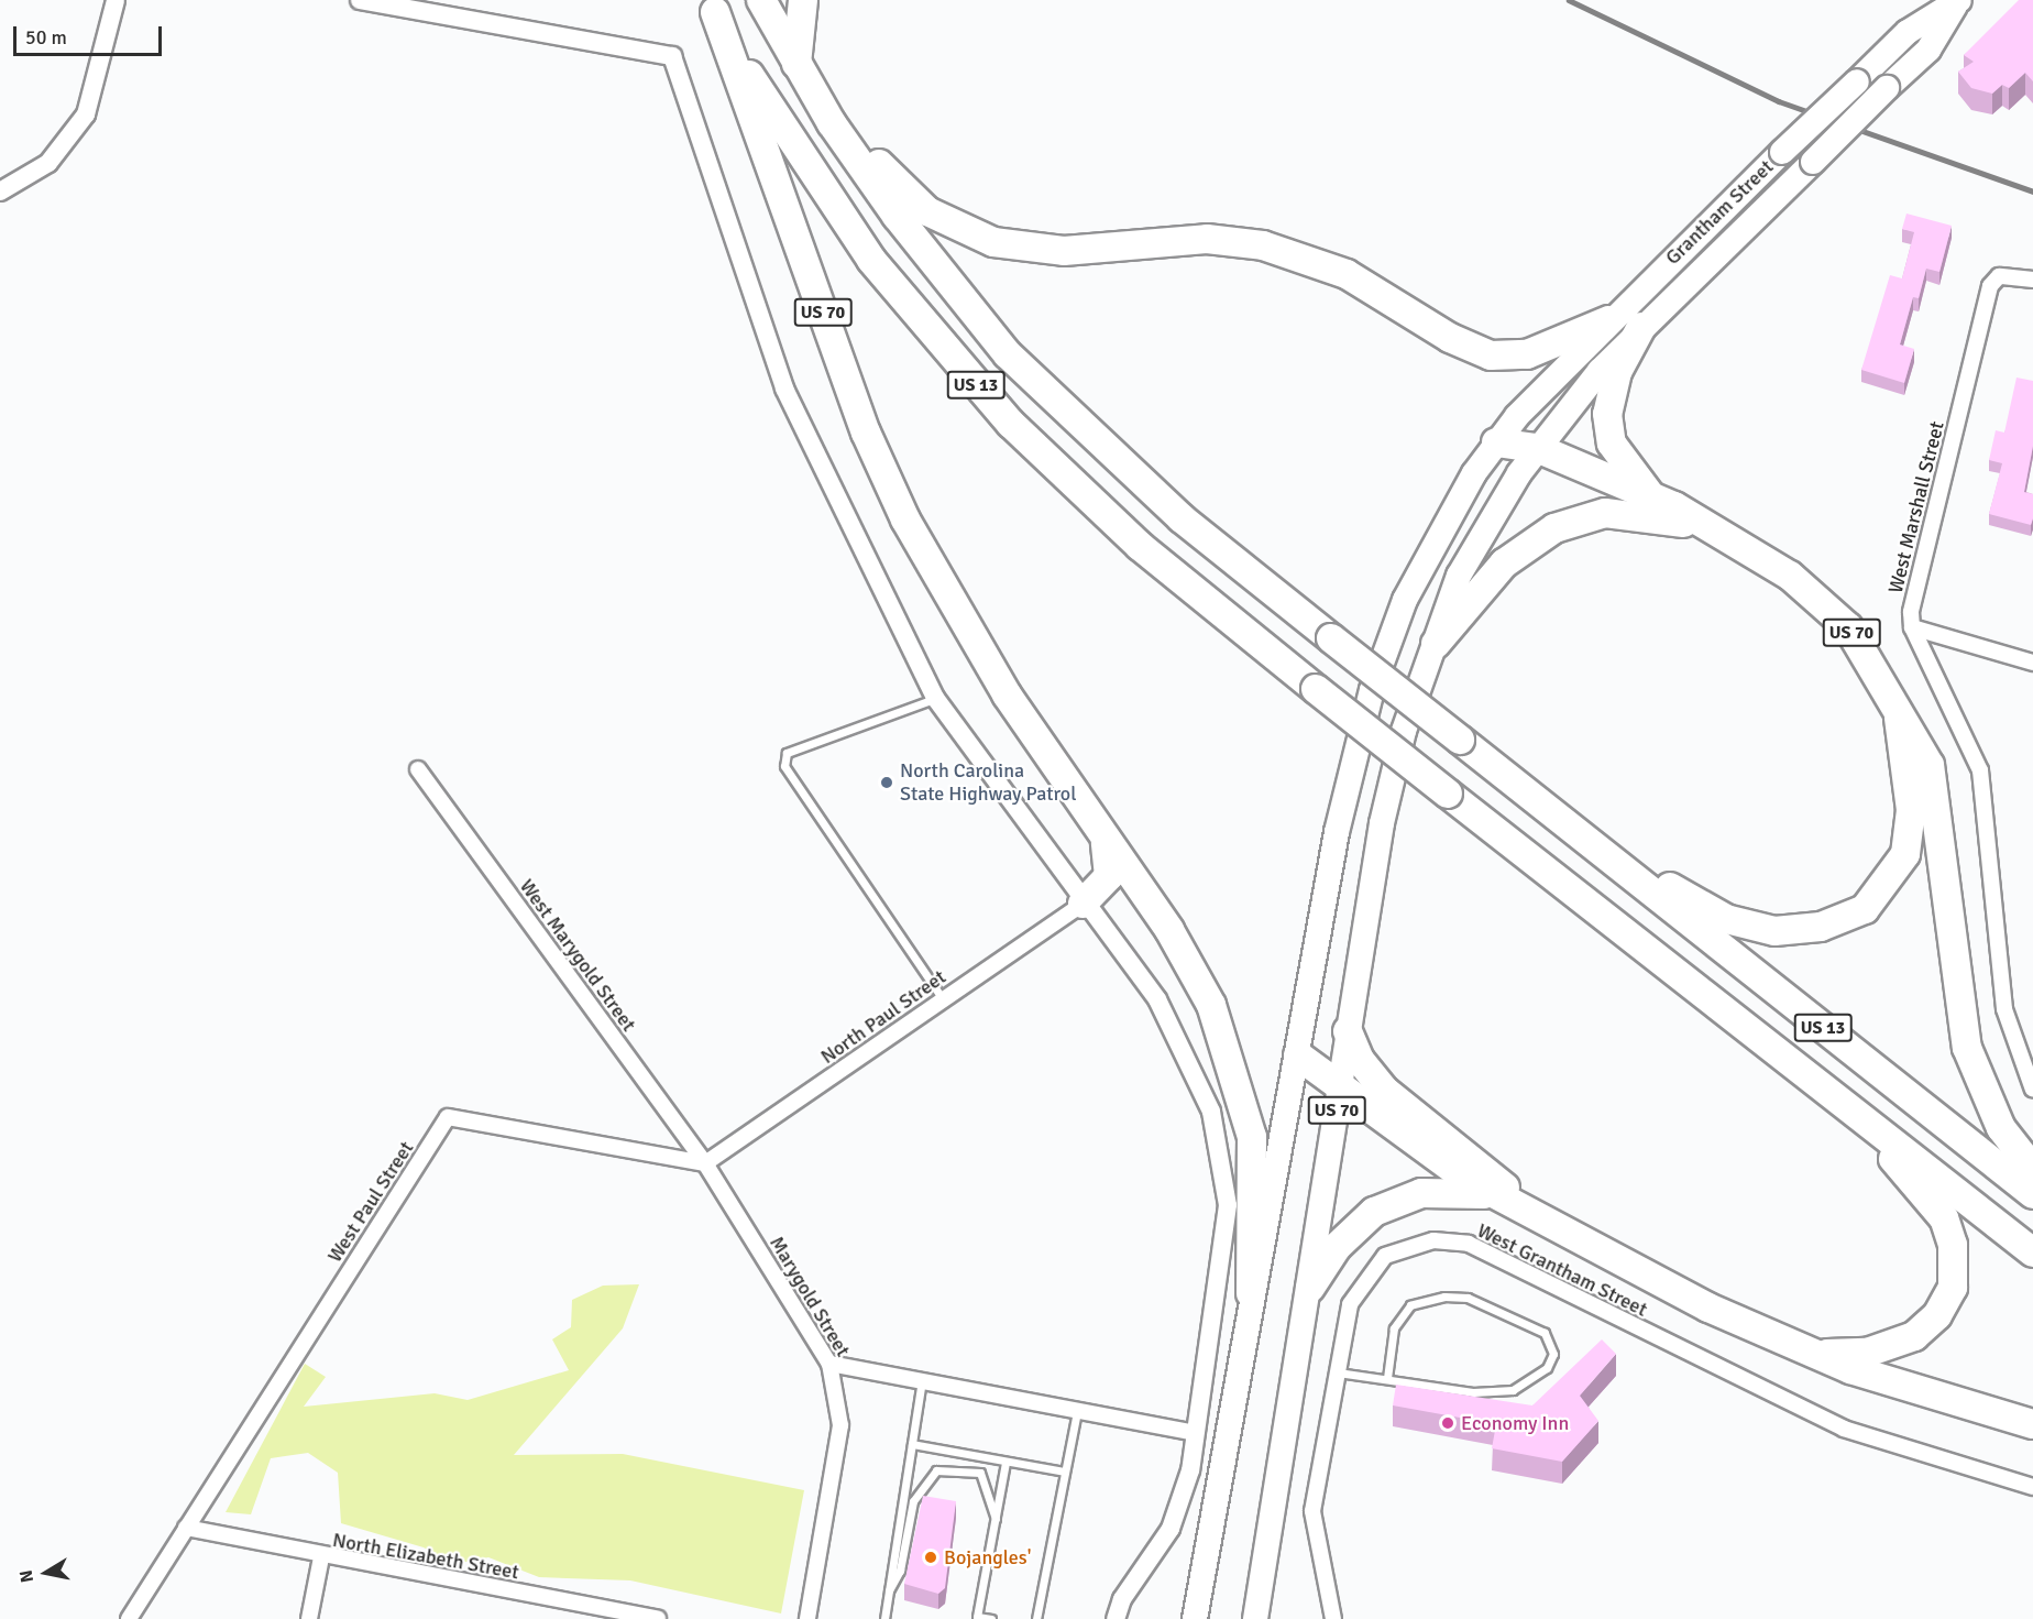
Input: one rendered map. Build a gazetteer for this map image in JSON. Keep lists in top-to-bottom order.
{
  "streets": {
    "highway": ["US 70", "US 13"],
    "main road": ["Grantham Street"],
    "street": [
      "West Marshall Street",
      "West Marygold Street",
      "North Paul Street",
      "West Paul Street",
      "West Grantham Street",
      "Marygold Street",
      "North Elizabeth Street"
    ]
  },
  "crossings": [
    ["Grantham Street", "US 70"],
    ["US 70", "US 13"],
    ["West Marygold Street", "North Paul Street"],
    ["West Marygold Street", "West Paul Street"],
    ["West Marygold Street", "Marygold Street"],
    ["North Paul Street", "West Paul Street"],
    ["North Paul Street", "Marygold Street"],
    ["West Paul Street", "Marygold Street"],
    ["West Paul Street", "North Elizabeth Street"]
  ],
  "places": ["North Carolina State Highway Patrol", "Economy Inn", "Bojangles'"],
  "scale_bar": "50 m",
  "north": "left"
}
